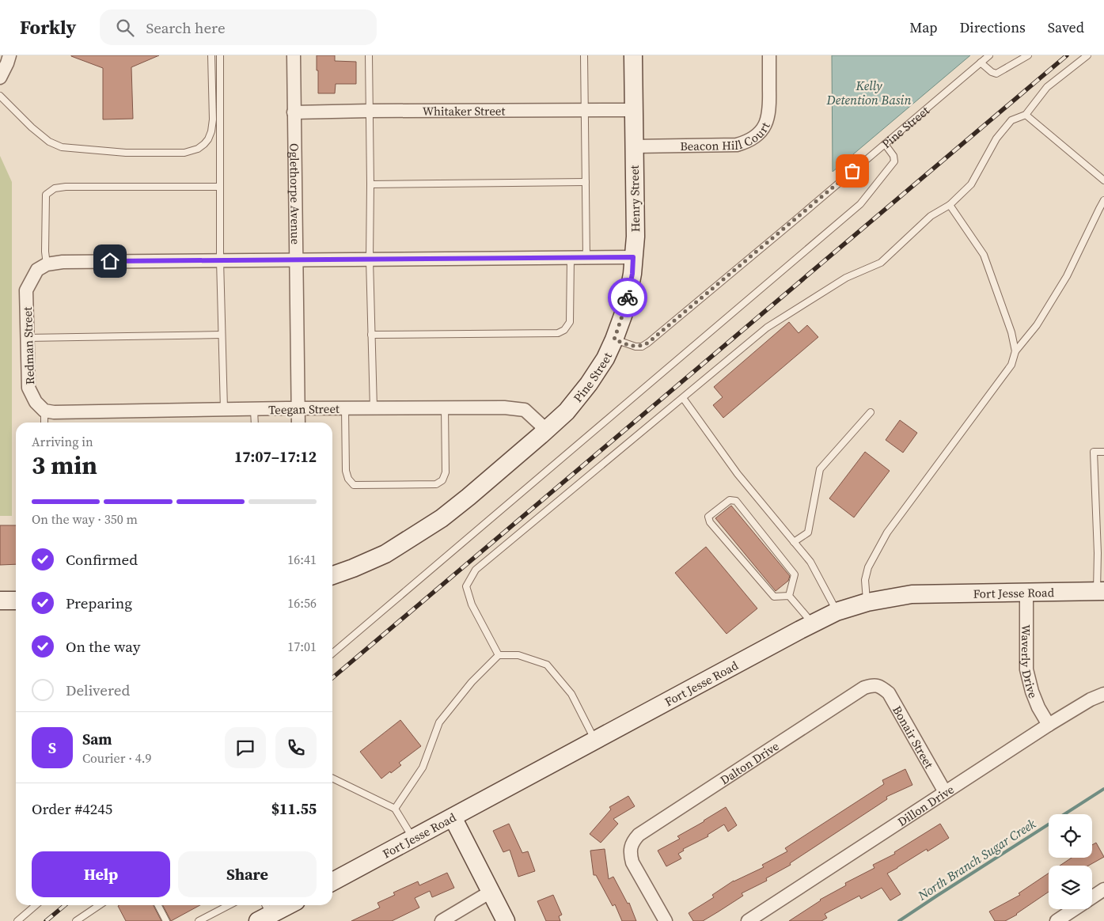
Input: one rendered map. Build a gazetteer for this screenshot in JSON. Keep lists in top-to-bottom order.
{
  "streets": {
    "street": [
      "Whitaker Street",
      "Pine Street",
      "Beacon Hill Court",
      "Oglethorpe Avenue",
      "Henry Street",
      "Redman Street",
      "Teegan Street",
      "Fort Jesse Road",
      "Waverly Drive",
      "Bonair Street",
      "Dalton Drive",
      "Dillon Drive"
    ]
  },
  "crossings": [
    ["Whitaker Street", "Oglethorpe Avenue"],
    ["Whitaker Street", "Henry Street"],
    ["Pine Street", "Henry Street"],
    ["Pine Street", "Teegan Street"],
    ["Beacon Hill Court", "Henry Street"],
    ["Oglethorpe Avenue", "Teegan Street"],
    ["Redman Street", "Teegan Street"],
    ["Fort Jesse Road", "Waverly Drive"],
    ["Waverly Drive", "Dillon Drive"],
    ["Bonair Street", "Dalton Drive"],
    ["Bonair Street", "Dillon Drive"]
  ],
  "water": ["Kelly Detention Basin", "North Branch Sugar Creek"],
  "page": {
    "header": "Forkly",
    "search": "Search here",
    "nav": ["Map", "Directions", "Saved"],
    "heading": ["3 min", "Arriving in", "17:07–17:12"],
    "panel": [
      "Sam",
      "Courier · 4.9",
      "Order #4245",
      "$11.55"
    ],
    "bar": "On the way · 350 m",
    "list": [
      ["Confirmed", "16:41"],
      ["Preparing", "16:56"],
      ["On the way", "17:01"],
      "Delivered"
    ],
    "round": "S",
    "buttons": ["Help", "Share"]
  }
}
